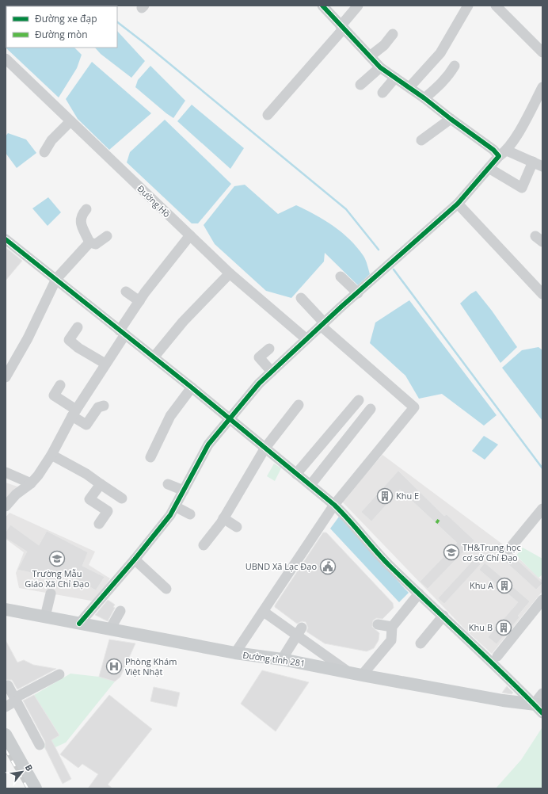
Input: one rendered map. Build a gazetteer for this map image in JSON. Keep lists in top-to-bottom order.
{
  "streets": {
    "main road": ["Đường tỉnh 281"],
    "street": ["Đường Hồ"]
  },
  "places": {
    "building": ["Khu E", "Khu A", "Khu B"],
    "school or university": ["TH&Trung học cơ sở Chỉ Đạo", "Trường Mẫu Giáo Xã Chỉ Đạo"],
    "public building": ["UBND Xã Lạc Đạo"],
    "hospital": ["Phòng Khám Việt Nhật"]
  },
  "legend": ["Đường xe đạp", "Đường mòn"],
  "north": "top right"
}
